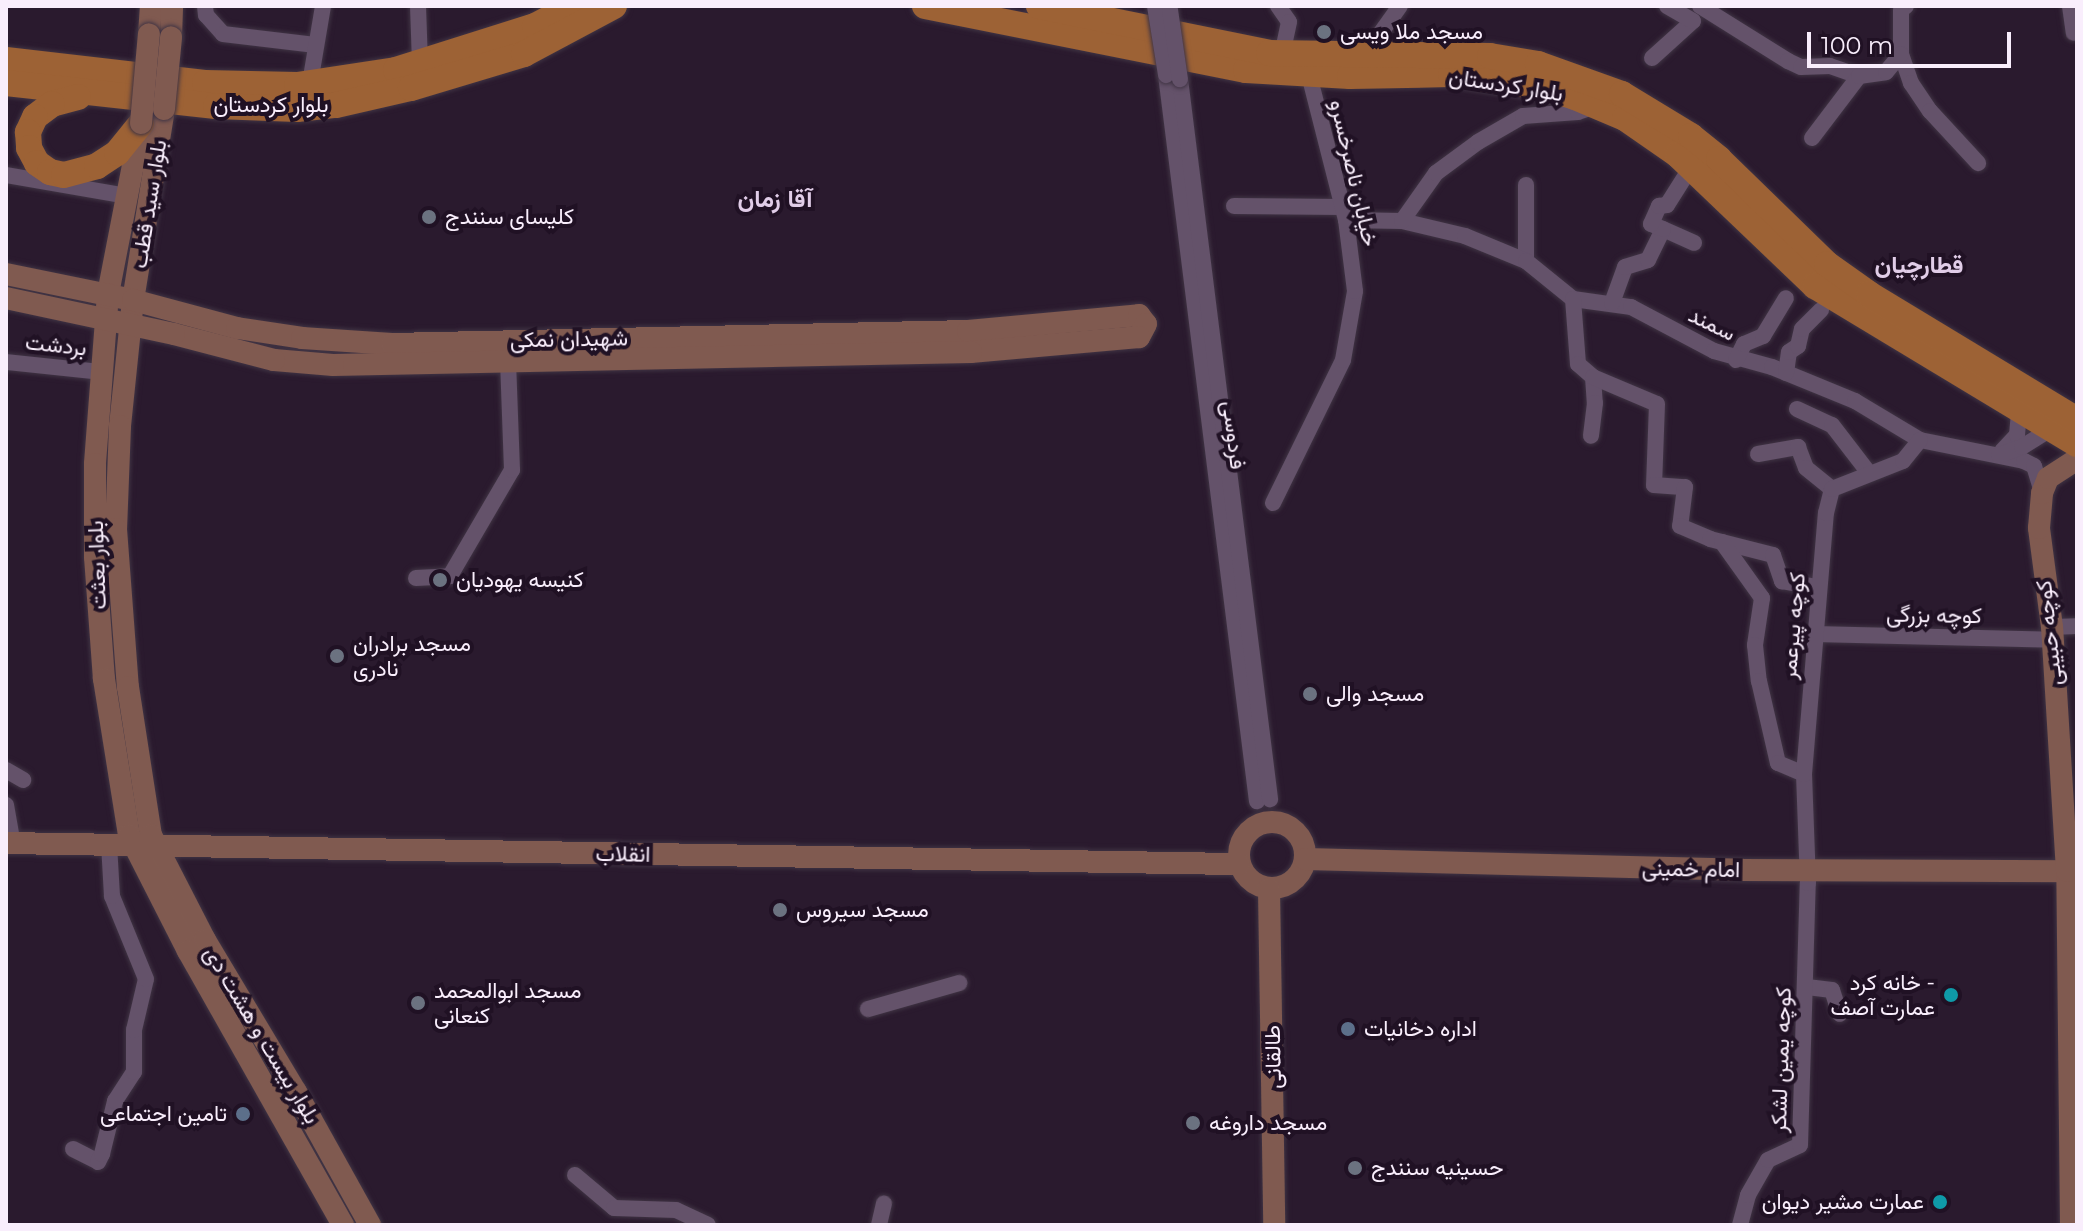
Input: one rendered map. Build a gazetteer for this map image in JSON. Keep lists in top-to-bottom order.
{
  "streets": {
    "main road": [
      "بلوار کردستان",
      "بلوار سید قطب",
      "شهیدان نمکی",
      "بلوار بعثت",
      "کوچه حبیبی",
      "انقلاب",
      "امام خمینی",
      "بلوار بیست و هشت دی",
      "طالقانی"
    ],
    "street": [
      "خیابان ناصرخسرو",
      "سمند",
      "بردشت",
      "فردوسی",
      "کوچه بزرگی",
      "کوچه پیرعمر",
      "کوچه یمین لشکر"
    ]
  },
  "crossings": [
    ["بلوار کردستان", "خیابان ناصرخسرو"],
    ["بلوار کردستان", "بلوار سید قطب"],
    ["بلوار سید قطب", "شهیدان نمکی"],
    ["بلوار سید قطب", "بلوار بعثت"],
    ["سمند", "کوچه حبیبی"],
    ["شهیدان نمکی", "بلوار بعثت"],
    ["بردشت", "بلوار بعثت"],
    ["بلوار بعثت", "انقلاب"],
    ["بلوار بعثت", "بلوار بیست و هشت دی"],
    ["کوچه بزرگی", "کوچه پیرعمر"],
    ["کوچه بزرگی", "کوچه حبیبی"],
    ["کوچه پیرعمر", "امام خمینی"],
    ["کوچه پیرعمر", "کوچه یمین لشکر"],
    ["کوچه حبیبی", "امام خمینی"],
    ["انقلاب", "امام خمینی"],
    ["انقلاب", "بلوار بیست و هشت دی"],
    ["انقلاب", "طالقانی"],
    ["امام خمینی", "طالقانی"],
    ["امام خمینی", "کوچه یمین لشکر"]
  ],
  "districts": ["آقا زمان", "قطارچیان"],
  "places": [
    "مسجد ملا ویسی",
    "کلیسای سنندج",
    "کنیسه یهودیان",
    "مسجد برادران نادری",
    "مسجد والی",
    "مسجد سیروس",
    "خانه کرد - عمارت آصف",
    "مسجد ابوالمحمد کنعانی",
    "اداره دخانیات",
    "تامین اجتماعی",
    "مسجد داروغه",
    "حسینیه سنندج",
    "عمارت مشیر دیوان"
  ],
  "scale_bar": "100 m"
}
